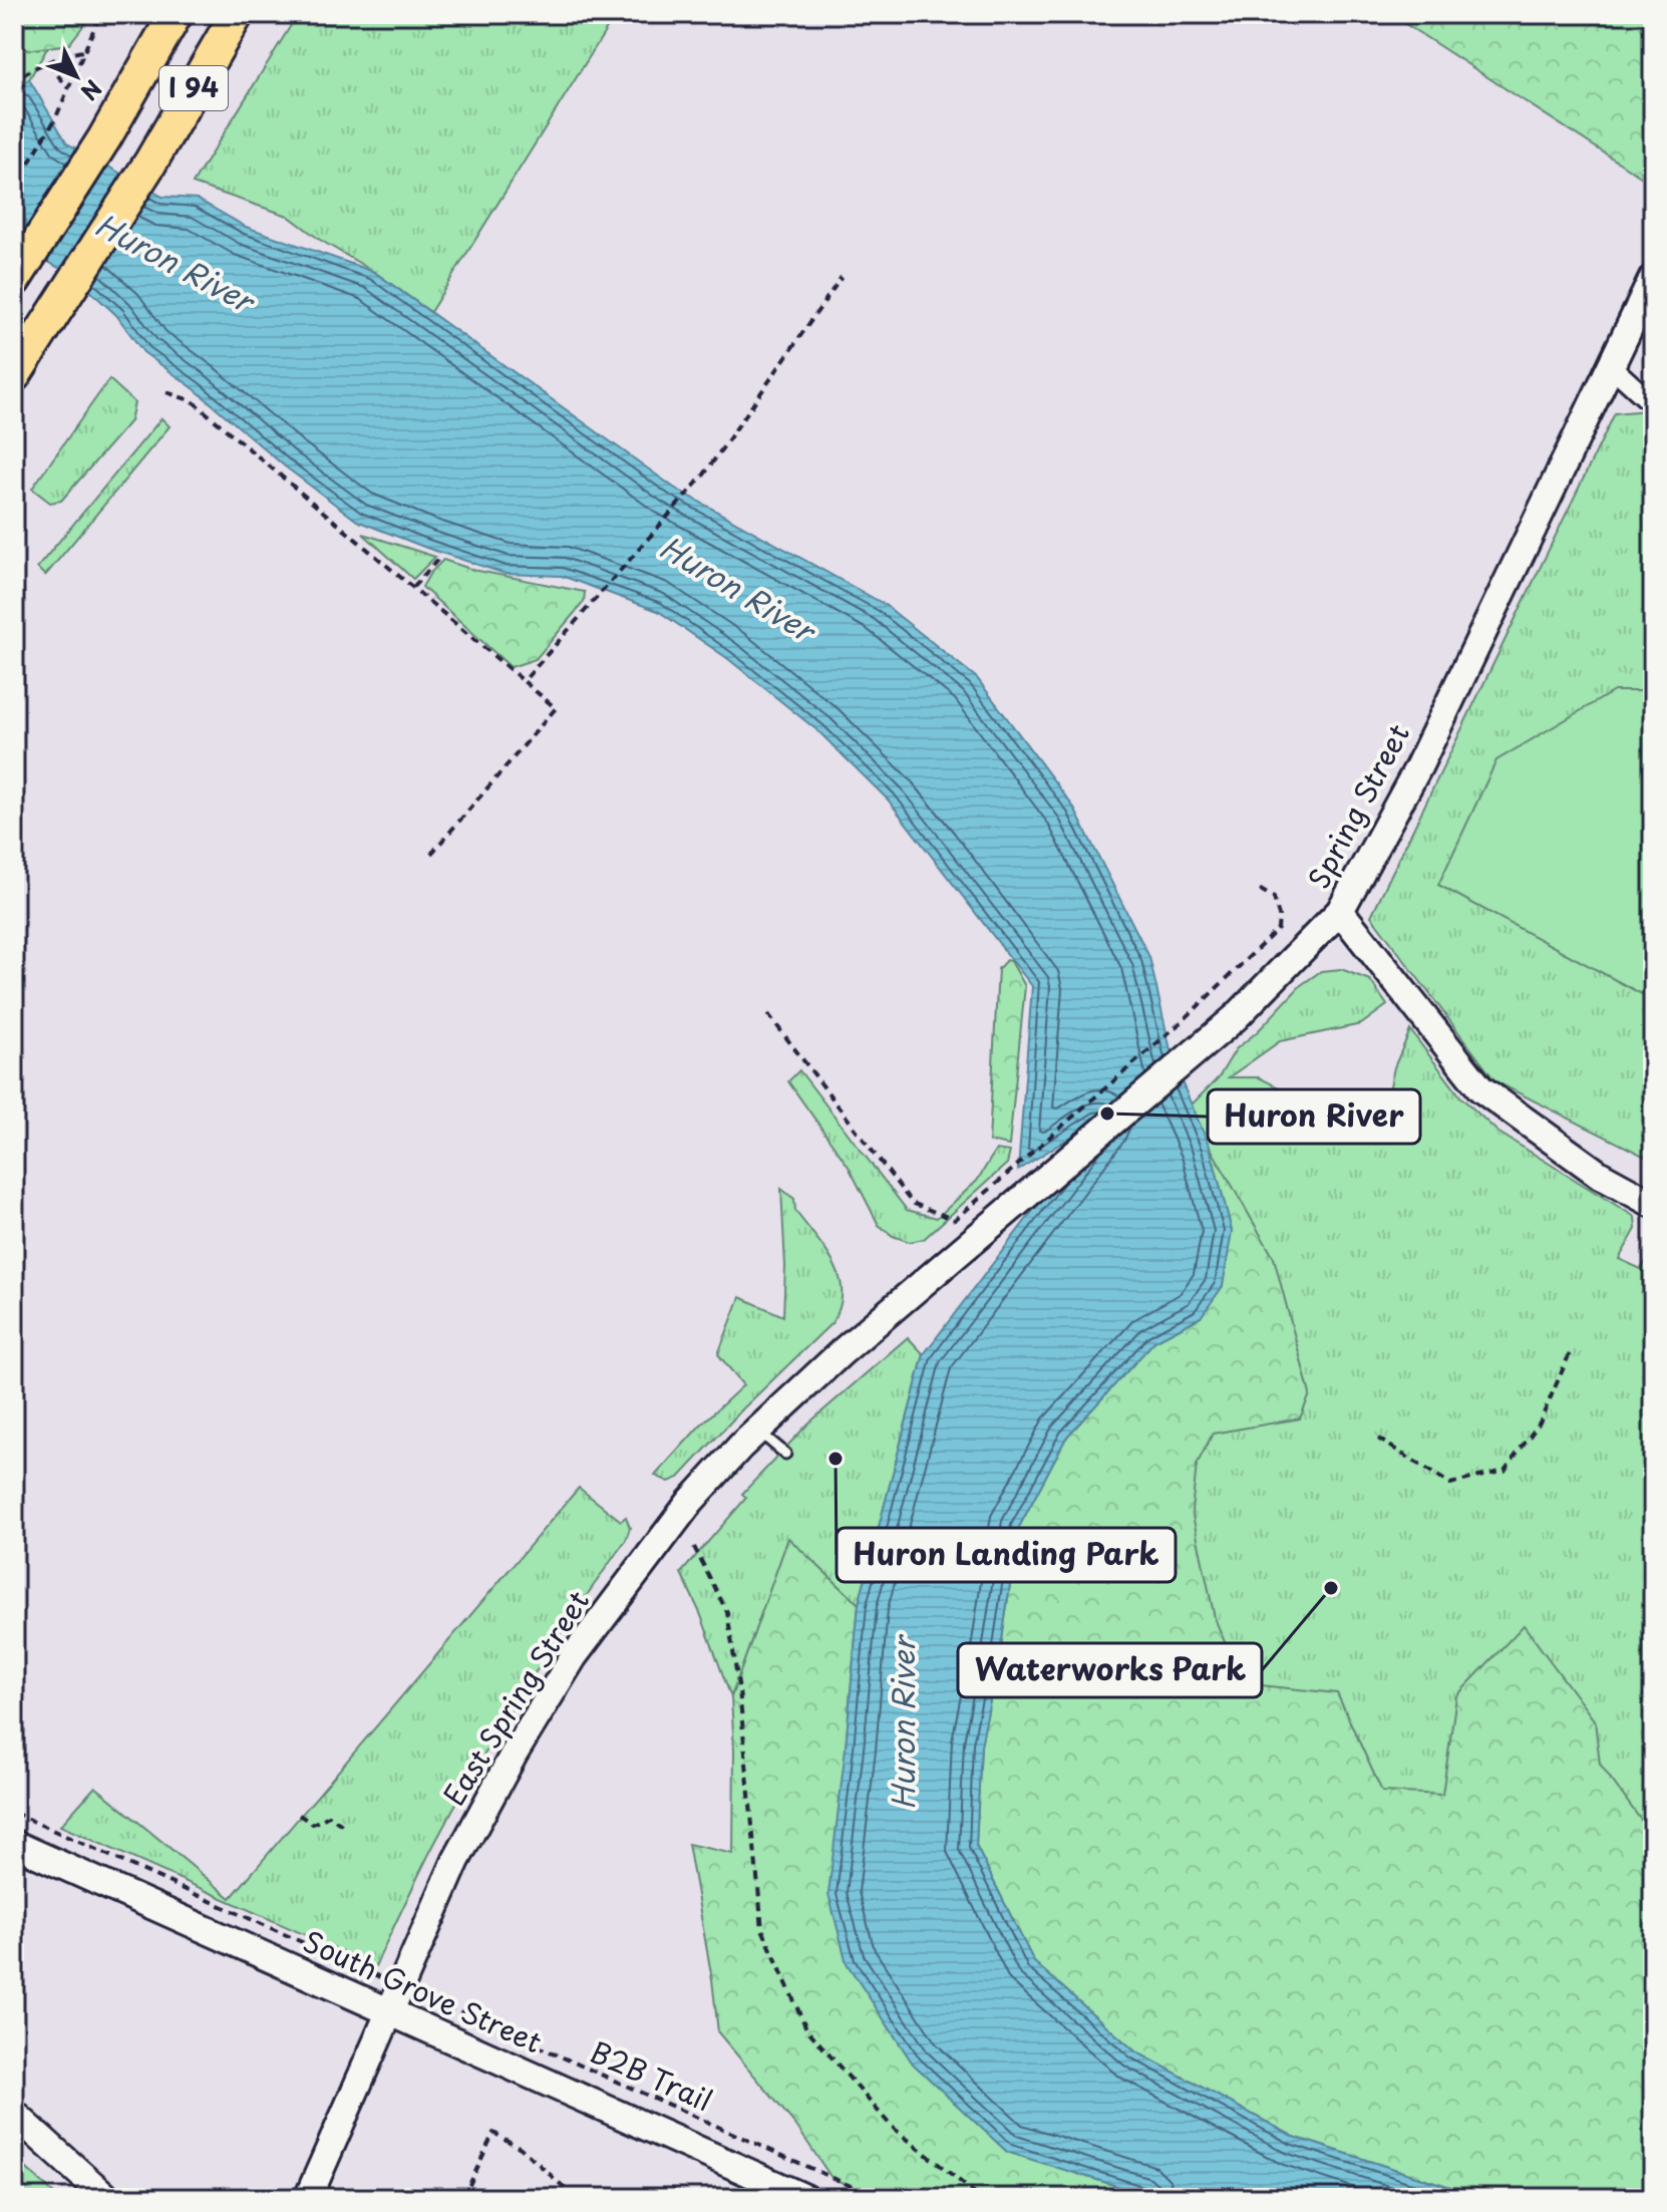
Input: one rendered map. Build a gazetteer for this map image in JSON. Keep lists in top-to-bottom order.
{
  "streets": {
    "highway": ["I 94"],
    "main road": ["Spring Street", "East Spring Street", "South Grove Street"],
    "path": ["B2B Trail"]
  },
  "crossings": [
    ["Spring Street", "East Spring Street"],
    ["East Spring Street", "South Grove Street"],
    ["East Spring Street", "B2B Trail"]
  ],
  "water": ["Huron River"],
  "places": ["Huron River", "Huron Landing Park", "Waterworks Park"],
  "north": "bottom right"
}
